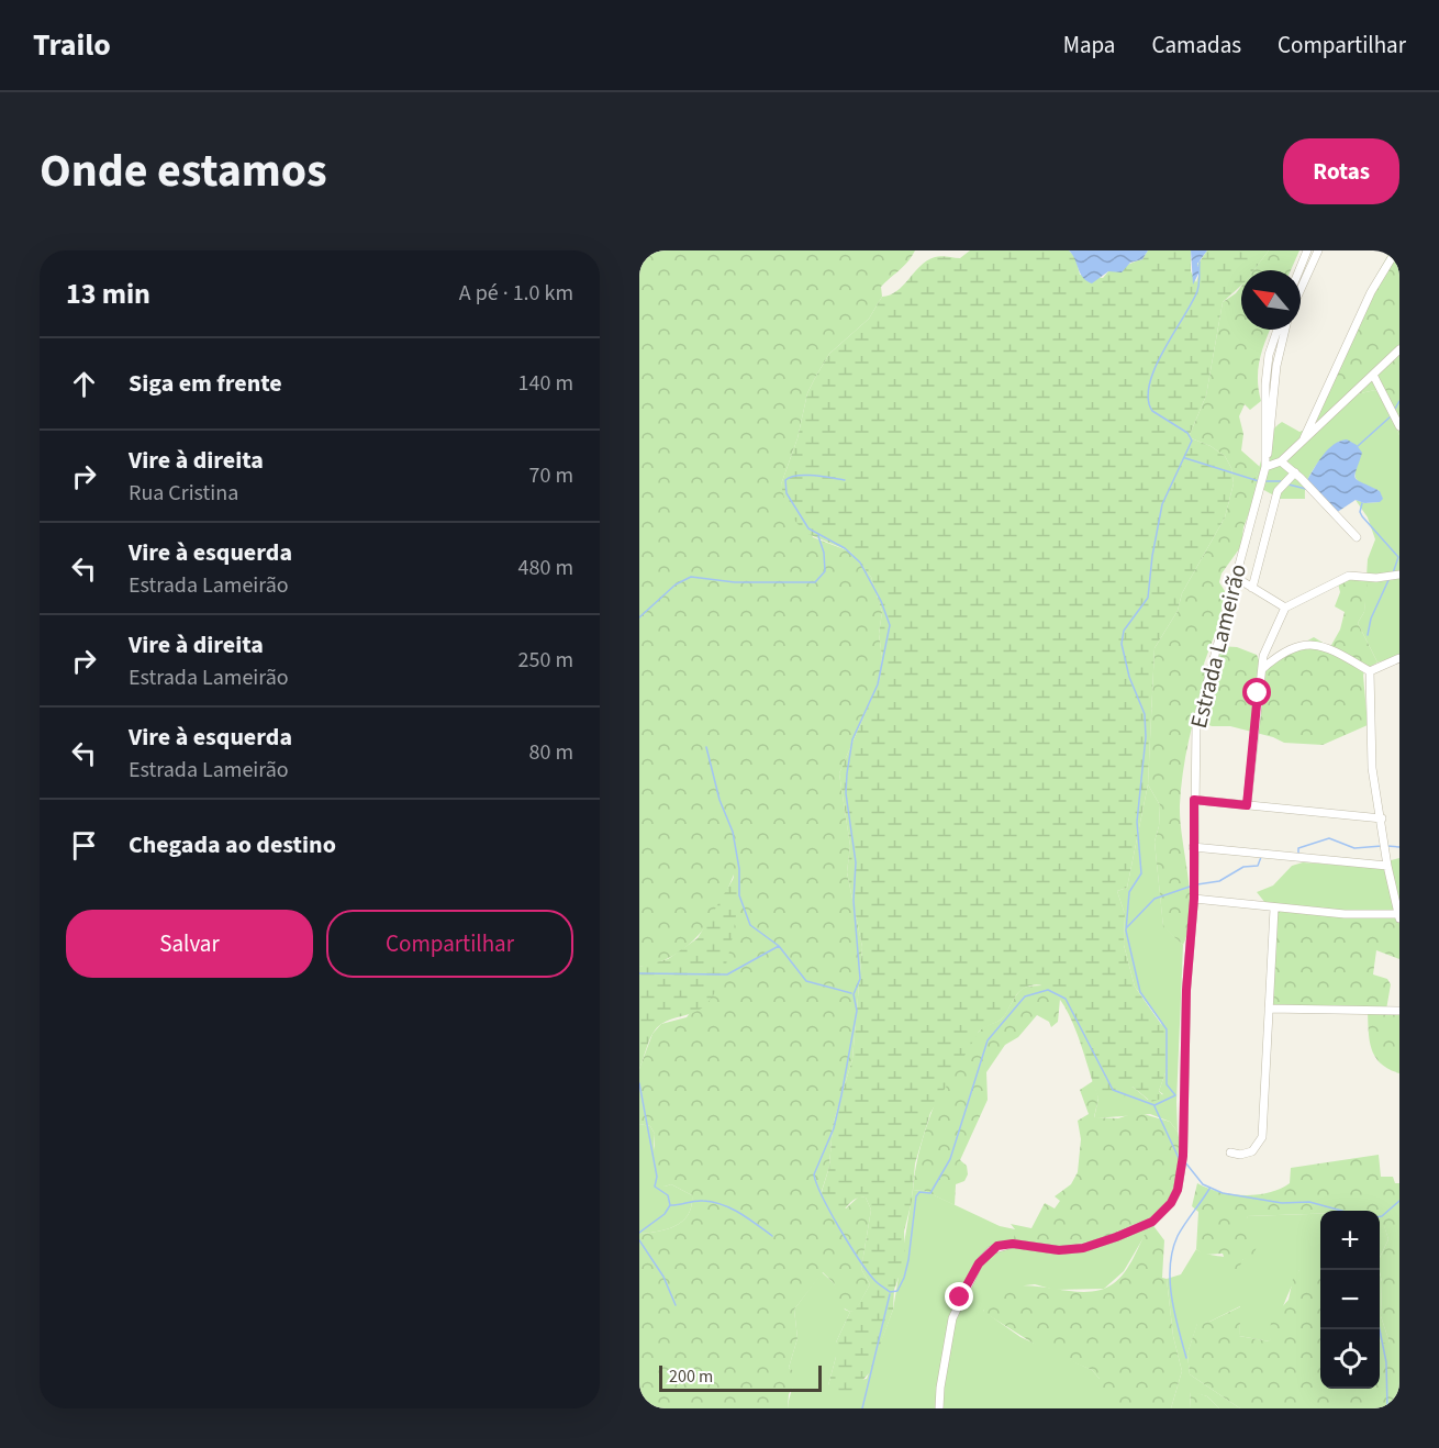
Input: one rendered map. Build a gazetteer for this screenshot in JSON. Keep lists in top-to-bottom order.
{
  "streets": {
    "street": ["Estrada Lameirão"]
  },
  "scale_bar": "200 m",
  "north": "top left",
  "page": {
    "header": "Trailo",
    "nav": ["Mapa", "Camadas", "Compartilhar"],
    "title": "Onde estamos",
    "buttons": [
      "Rotas",
      ["Salvar", "Compartilhar"]
    ],
    "heading": ["13 min", "A pé · 1.0 km"],
    "list": [
      ["Siga em frente", "140 m"],
      ["Vire à direita", "Rua Cristina", "70 m"],
      ["Vire à esquerda", "Estrada Lameirão", "480 m"],
      ["Vire à direita", "Estrada Lameirão", "250 m"],
      ["Vire à esquerda", "Estrada Lameirão", "80 m"],
      "Chegada ao destino"
    ],
    "map_buttons": ["+", "−"],
    "scale": "200 m"
  }
}
